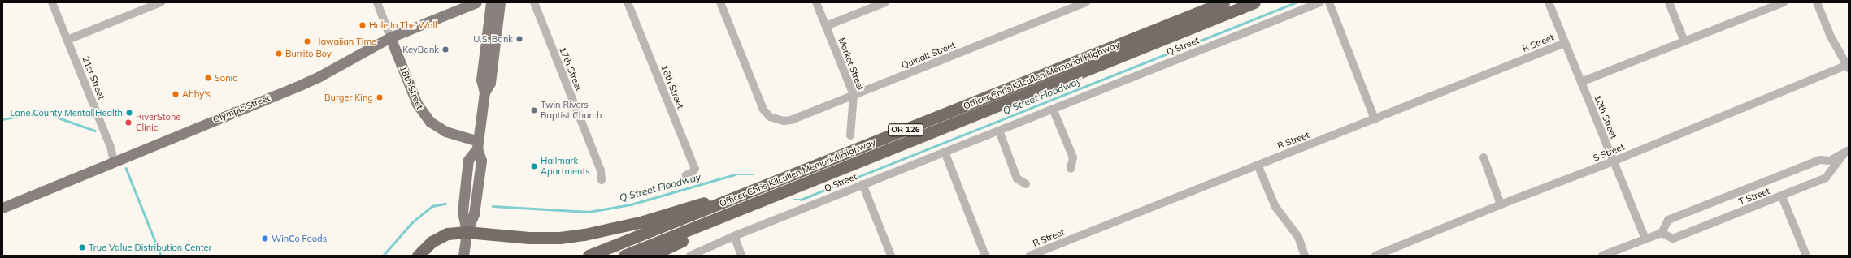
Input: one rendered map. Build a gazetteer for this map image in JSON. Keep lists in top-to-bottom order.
{
  "streets": {
    "highway": ["Officer Chris Kilcullen Memorial Highway", "OR 126"],
    "main road": ["18th Street", "Olympic Street"],
    "street": [
      "R Street",
      "Q Street",
      "Quinalt Street",
      "Market Street",
      "17th Street",
      "21st Street",
      "16th Street",
      "10th Street",
      "S Street",
      "T Street"
    ]
  },
  "crossings": [
    ["R Street", "10th Street"],
    ["Quinalt Street", "Market Street"],
    ["21st Street", "Olympic Street"],
    ["18th Street", "Olympic Street"],
    ["10th Street", "S Street"]
  ],
  "water": ["Q Street Floodway"],
  "places": [
    "Hole In The Wall",
    "U.S. Bank",
    "Hawaiian Time",
    "KeyBank",
    "Burrito Boy",
    "Sonic",
    "Abby's",
    "Burger King",
    "Twin Rivers Baptist Church",
    "Lane County Mental Health",
    "RiverStone Clinic",
    "Hallmark Apartments",
    "WinCo Foods",
    "True Value Distribution Center"
  ]
}
